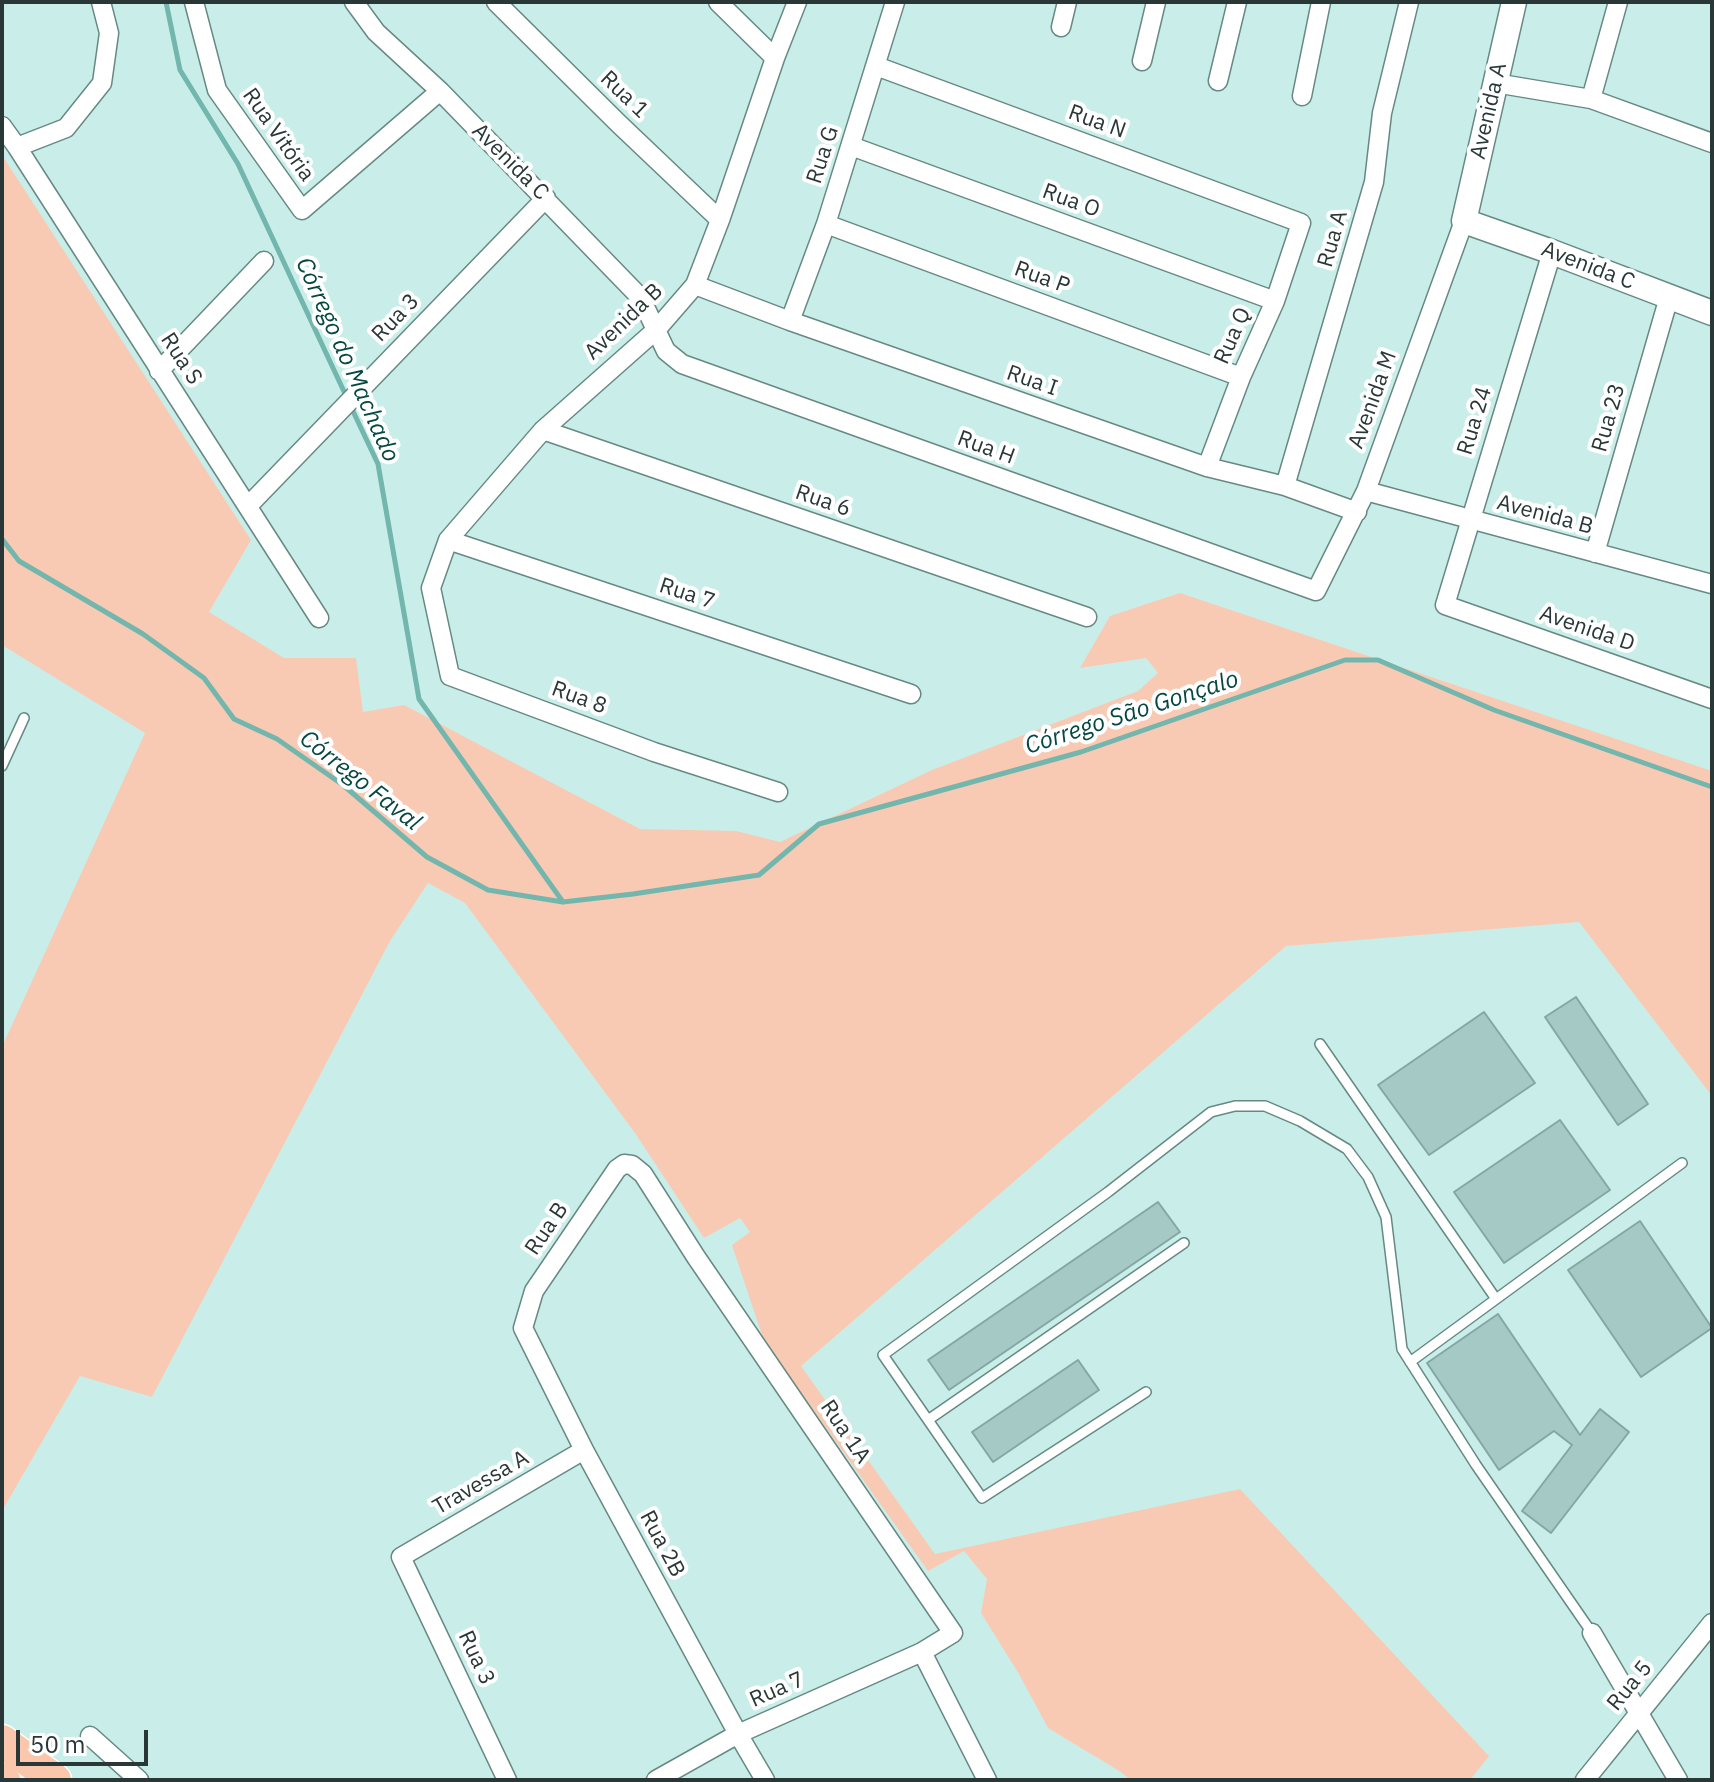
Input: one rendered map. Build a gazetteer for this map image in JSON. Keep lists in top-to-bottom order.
{
  "streets": {
    "street": [
      "Rua 1",
      "Avenida A",
      "Rua N",
      "Rua Vitória",
      "Rua G",
      "Avenida C",
      "Rua O",
      "Rua A",
      "Rua P",
      "Rua 3",
      "Avenida B",
      "Rua Q",
      "Rua S",
      "Rua I",
      "Avenida M",
      "Rua 23",
      "Rua 24",
      "Rua H",
      "Rua 6",
      "Rua 7",
      "Avenida D",
      "Rua 8",
      "Rua B",
      "Rua 1A",
      "Travessa A",
      "Rua 2B",
      "Rua 5"
    ]
  },
  "crossings": [
    ["Rua 1", "Avenida B"],
    ["Avenida A", "Avenida C"],
    ["Avenida A", "Avenida M"],
    ["Rua N", "Rua G"],
    ["Rua N", "Rua Q"],
    ["Rua Vitória", "Avenida C"],
    ["Rua G", "Rua O"],
    ["Rua G", "Rua P"],
    ["Rua G", "Rua I"],
    ["Avenida C", "Rua 3"],
    ["Avenida C", "Avenida B"],
    ["Avenida C", "Avenida M"],
    ["Avenida C", "Rua 23"],
    ["Avenida C", "Rua 24"],
    ["Avenida C", "Rua H"],
    ["Rua O", "Rua Q"],
    ["Rua A", "Rua I"],
    ["Rua P", "Rua Q"],
    ["Rua 3", "Rua S"],
    ["Rua 3", "Travessa A"],
    ["Avenida B", "Rua I"],
    ["Avenida B", "Avenida M"],
    ["Avenida B", "Rua 23"],
    ["Avenida B", "Rua 24"],
    ["Avenida B", "Rua H"],
    ["Avenida B", "Rua 6"],
    ["Avenida B", "Rua 7"],
    ["Avenida B", "Rua 8"],
    ["Rua Q", "Rua I"],
    ["Rua I", "Avenida M"],
    ["Avenida M", "Rua H"],
    ["Rua 24", "Avenida D"],
    ["Rua 7", "Rua 1A"],
    ["Rua 7", "Rua 2B"],
    ["Rua B", "Rua 1A"],
    ["Rua B", "Rua 2B"],
    ["Travessa A", "Rua 2B"]
  ],
  "water": ["Córrego do Machado", "Córrego São Gonçalo", "Córrego Faval"],
  "scale_bar": "50 m"
}
